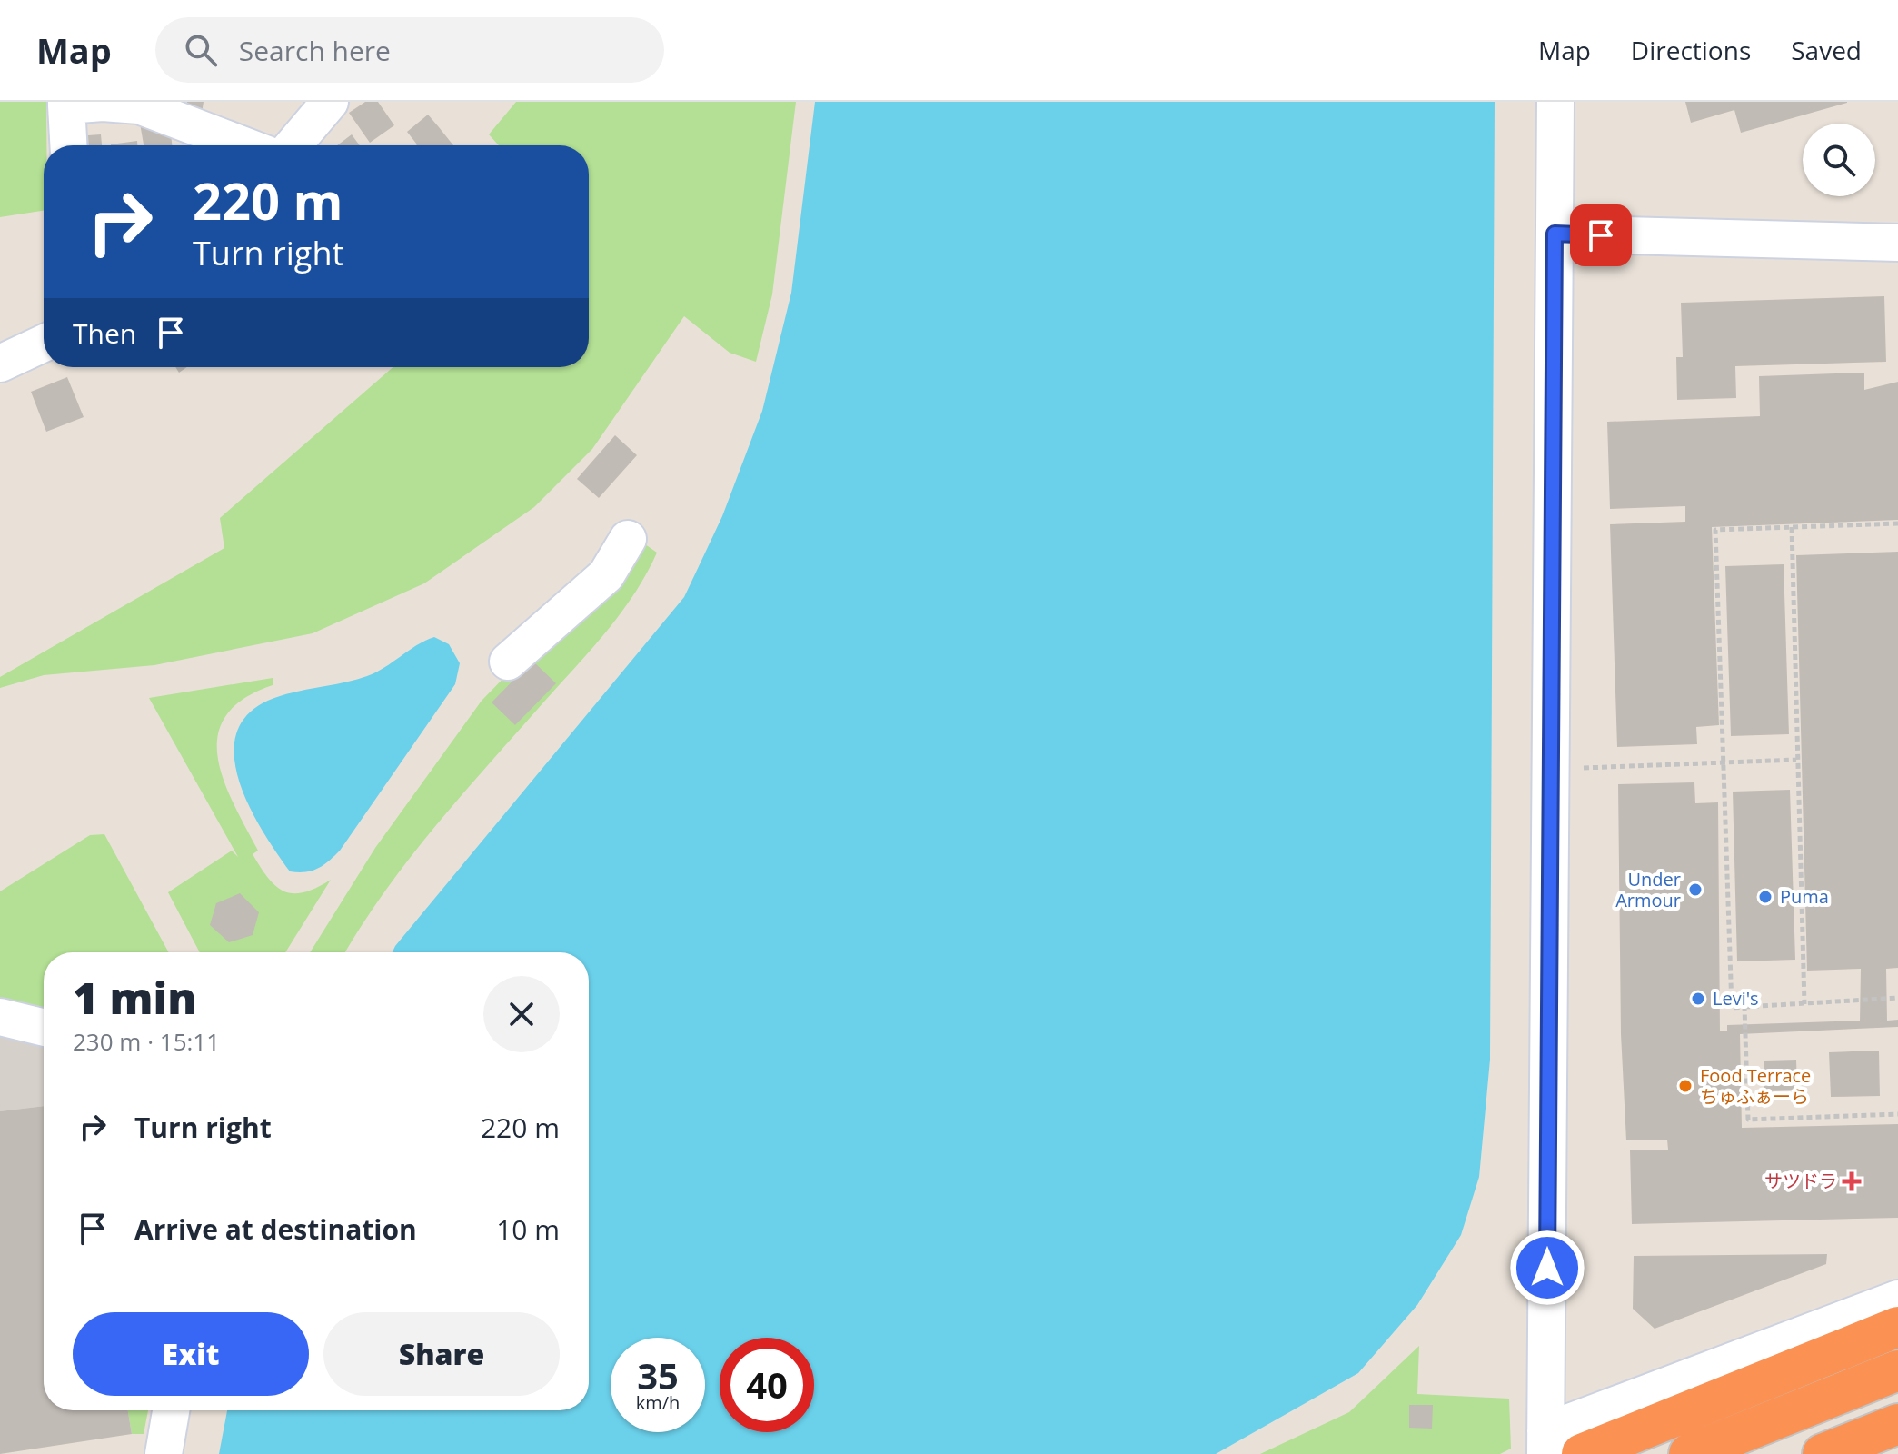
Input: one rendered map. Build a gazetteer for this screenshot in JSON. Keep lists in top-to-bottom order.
{
  "places": {
    "other": [
      "Under Armour",
      "Puma",
      "Levi's",
      "Food Terrace ちゅふぁーら"
    ],
    "health": ["サツドラ"]
  },
  "page": {
    "header": "Map",
    "search": "Search here",
    "nav": ["Map", "Directions", "Saved"],
    "turn": ["220 m", "Turn right"],
    "then": "Then",
    "heading": ["1 min", "230 m · 15:11"],
    "list": [
      {
        "name": "Turn right",
        "value": "220 m"
      },
      {
        "name": "Arrive at destination",
        "value": "10 m"
      }
    ],
    "buttons": ["Exit", "Share"],
    "speed": "35 km/h",
    "limit": "40"
  }
}
